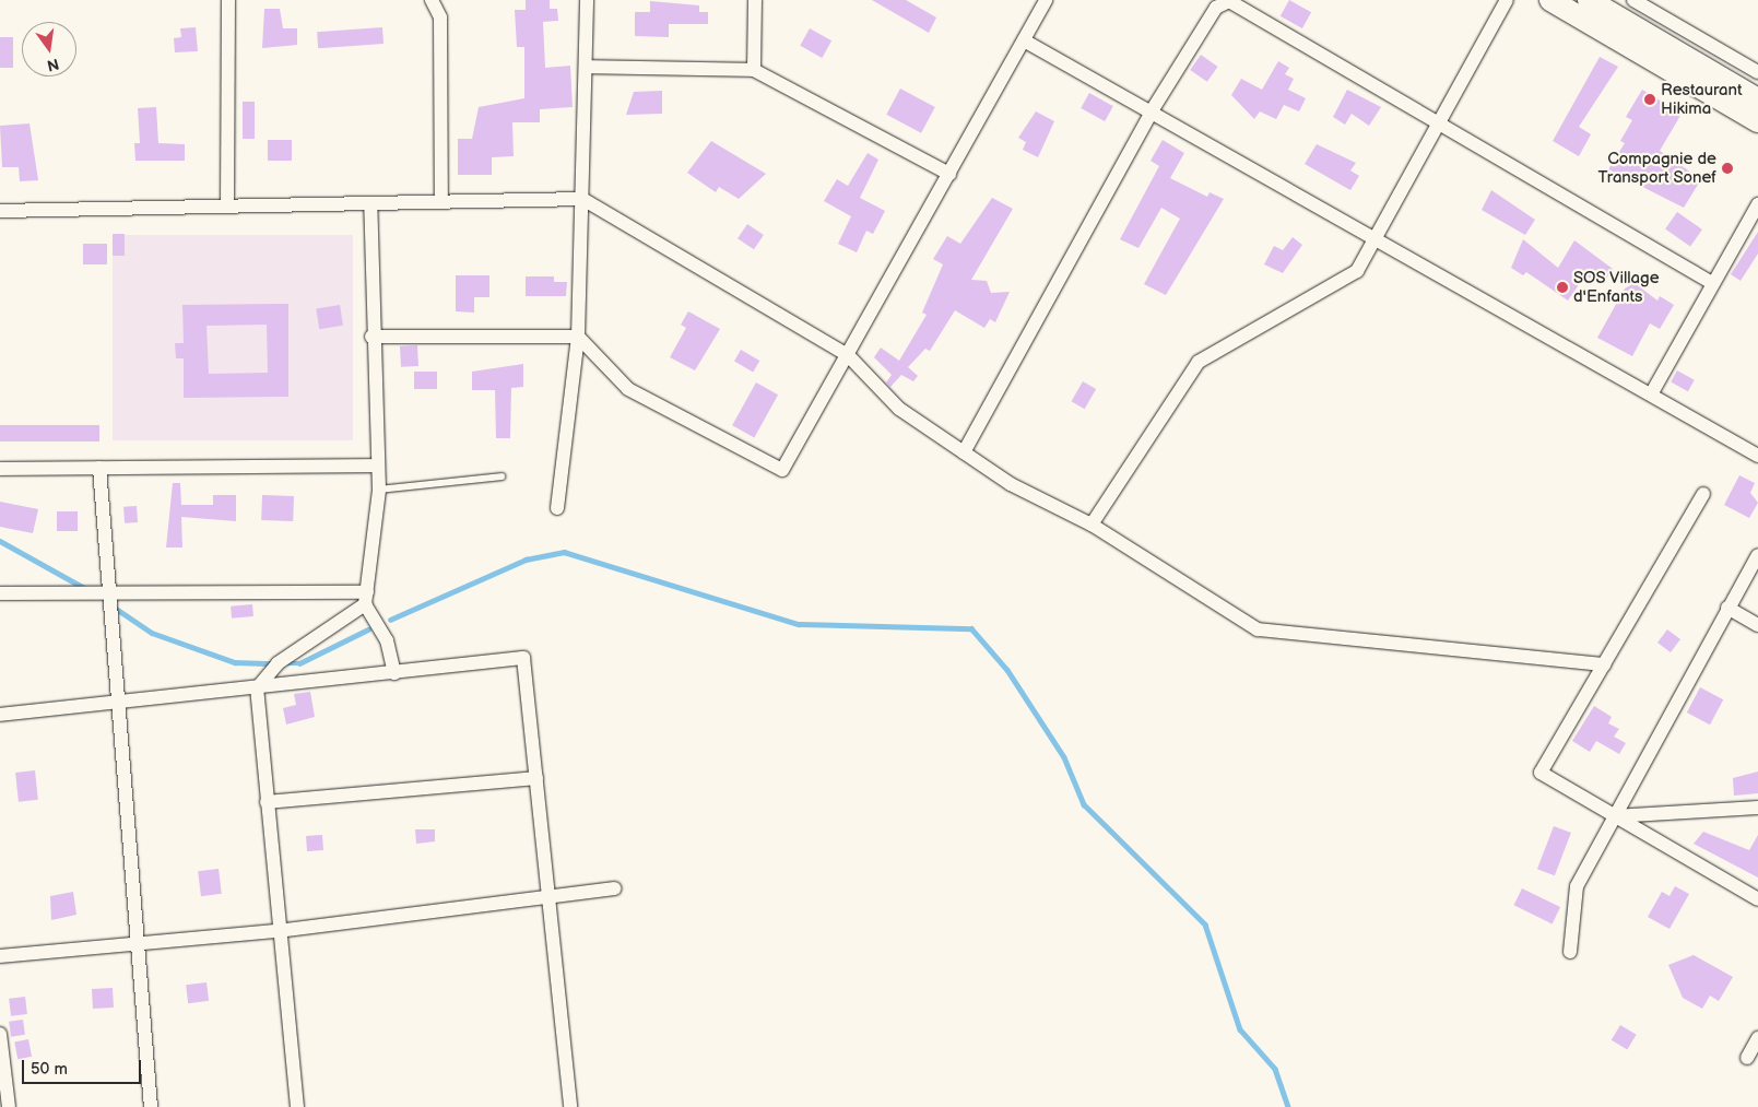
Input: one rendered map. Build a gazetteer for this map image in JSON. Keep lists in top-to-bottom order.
{
  "places": ["Restaurant Hikima", "Compagnie de Transport Sonef", "SOS Village d'Enfants"],
  "scale_bar": "50 m",
  "north": "bottom"
}
